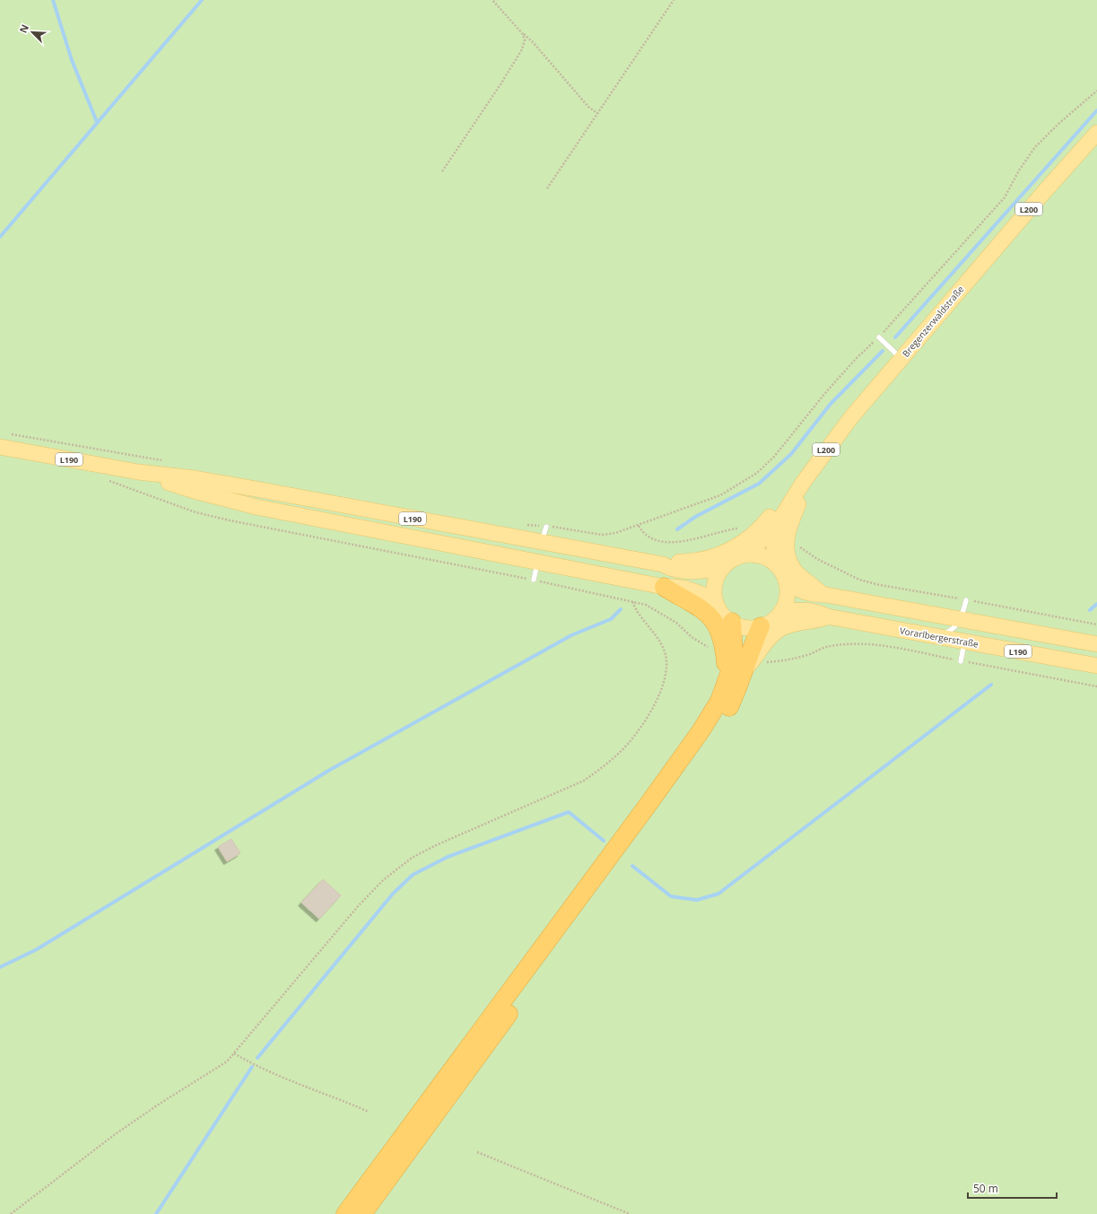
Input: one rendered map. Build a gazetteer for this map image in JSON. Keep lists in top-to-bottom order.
{
  "streets": {
    "main road": [
      "L200",
      "Bregenzerwaldstraße",
      "L190",
      "Vorarlbergerstraße"
    ]
  },
  "crossings": [
    ["Bregenzerwaldstraße", "L190"],
    ["Bregenzerwaldstraße", "Vorarlbergerstraße"],
    ["L190", "Vorarlbergerstraße"]
  ],
  "scale_bar": "50 m",
  "north": "top left"
}
